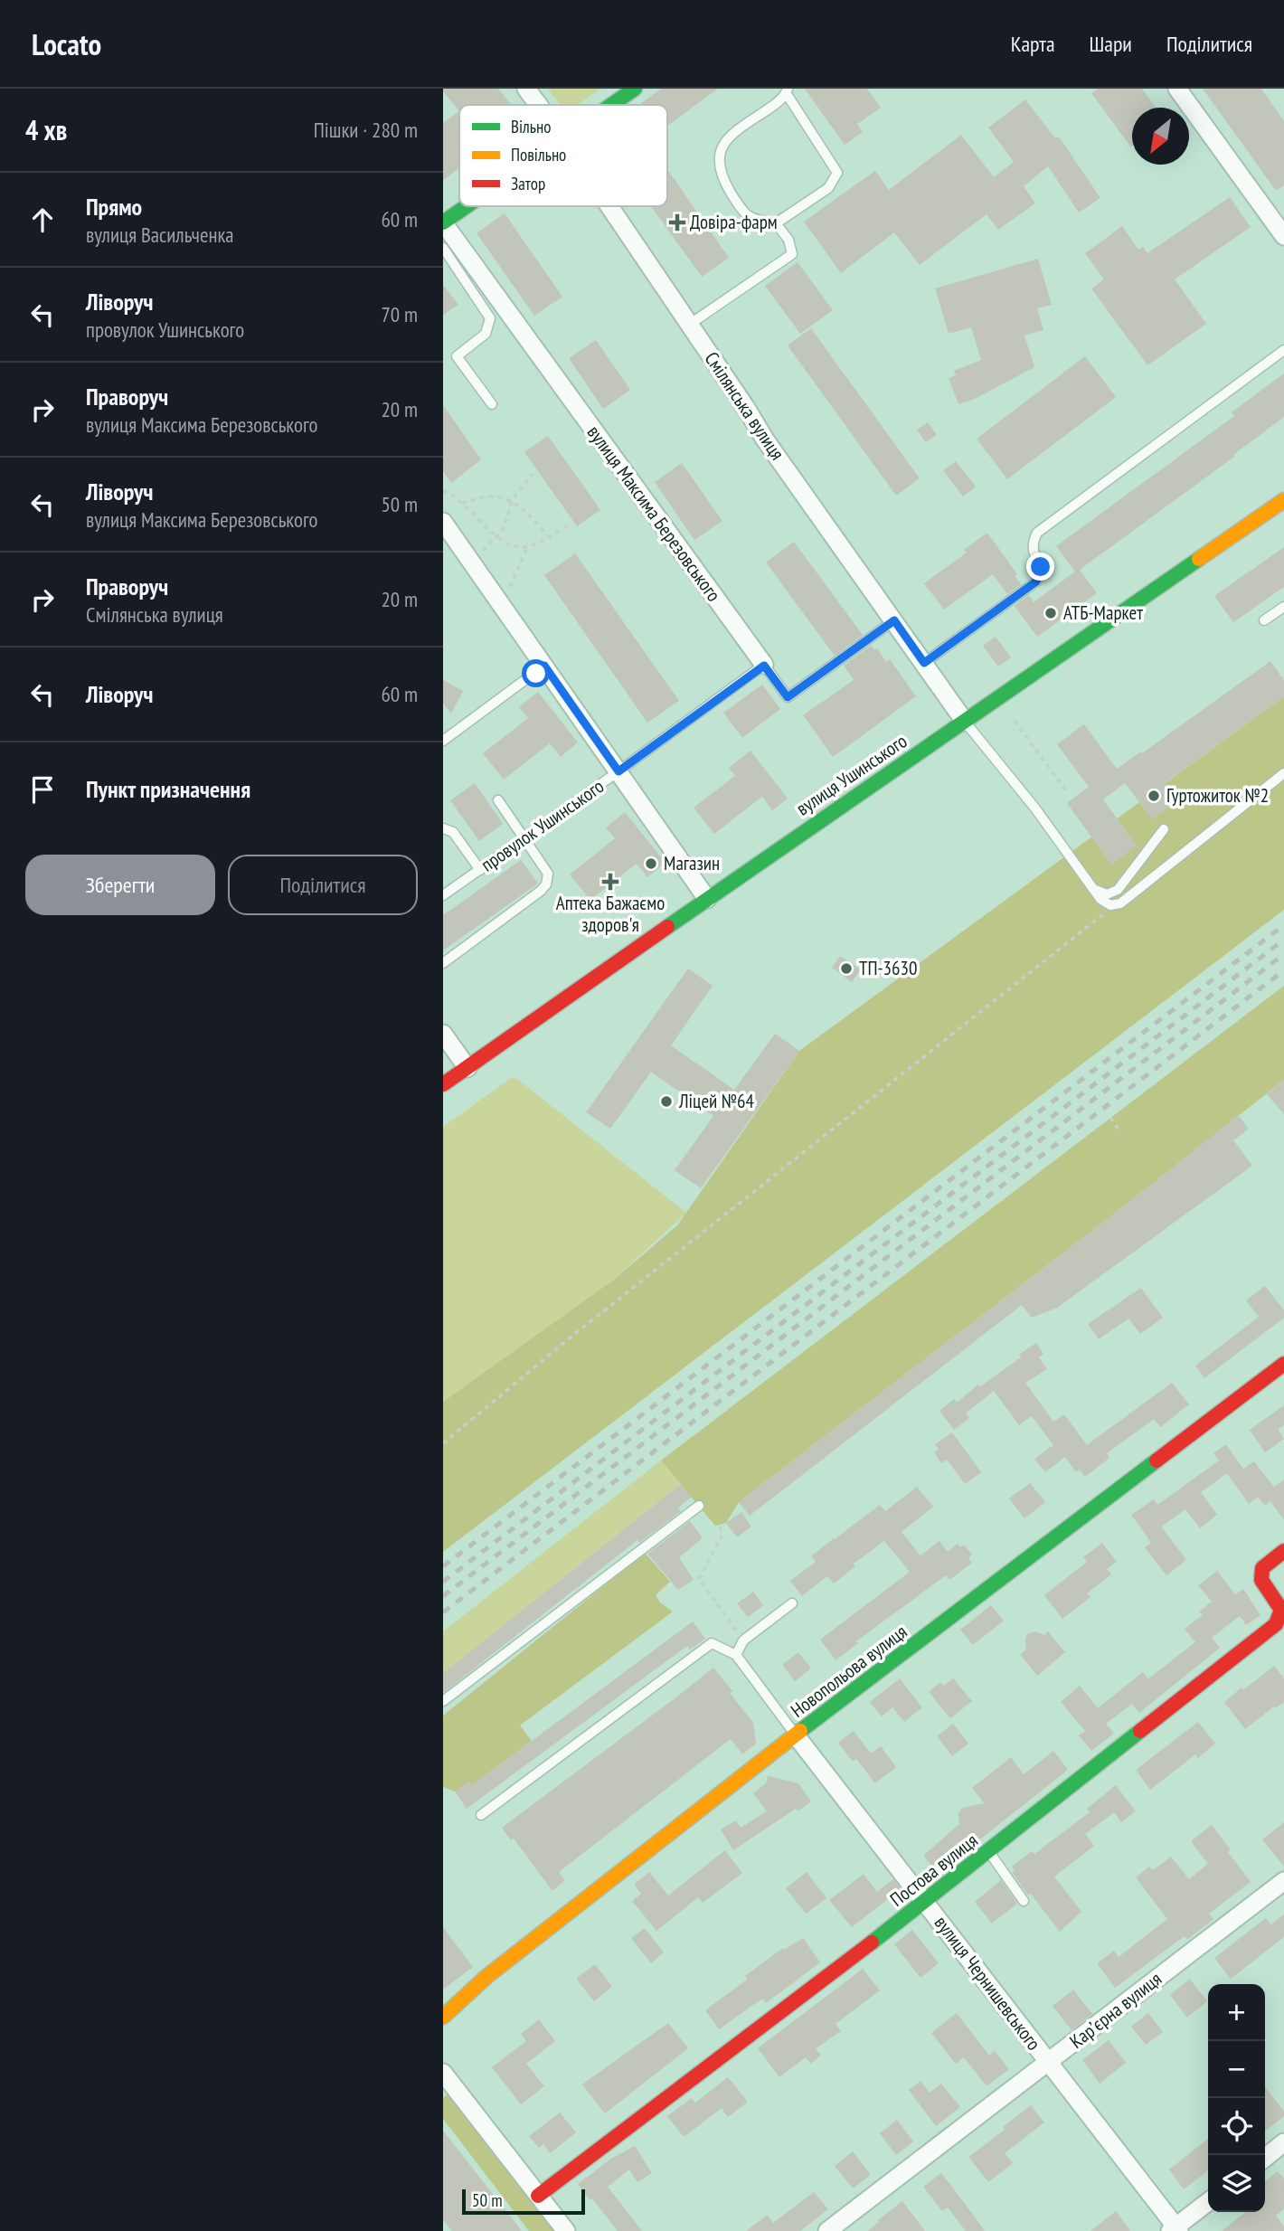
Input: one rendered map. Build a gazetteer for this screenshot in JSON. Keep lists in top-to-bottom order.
{
  "streets": {
    "street": [
      "Смілянська вулиця",
      "вулиця Максима Березовського",
      "вулиця Ушинського",
      "Новопольова вулиця",
      "Постова вулиця",
      "вулиця Чернишевського",
      "Карʼєрна вулиця"
    ],
    "lane": ["провулок Ушинського"]
  },
  "crossings": [
    ["Смілянська вулиця", "вулиця Максима Березовського"],
    ["Смілянська вулиця", "вулиця Ушинського"],
    ["вулиця Максима Березовського", "провулок Ушинського"],
    ["Новопольова вулиця", "вулиця Чернишевського"],
    ["Постова вулиця", "вулиця Чернишевського"],
    ["вулиця Чернишевського", "Карʼєрна вулиця"]
  ],
  "places": {
    "health": ["Довіра-фарм", "Аптека Бажаємо здоров'я"],
    "other": [
      "АТБ-Маркет",
      "Гуртожиток №2",
      "Магазин",
      "ТП-3630",
      "Ліцей №64"
    ]
  },
  "legend": ["Вільно", "Повільно", "Затор"],
  "scale_bar": "50 m",
  "north": "bottom left",
  "page": {
    "header": "Locato",
    "nav": ["Карта", "Шари", "Поділитися"],
    "heading": ["4 хв", "Пішки · 280 m"],
    "list": [
      ["Прямо", "вулиця Васильченка", "60 m"],
      ["Ліворуч", "провулок Ушинського", "70 m"],
      ["Праворуч", "вулиця Максима Березовського", "20 m"],
      ["Ліворуч", "вулиця Максима Березовського", "50 m"],
      ["Праворуч", "Смілянська вулиця", "20 m"],
      ["Ліворуч", "60 m"],
      "Пункт призначення"
    ],
    "buttons": ["Зберегти", "Поділитися"],
    "map_buttons": ["+", "−"],
    "scale": "50 m"
  }
}
